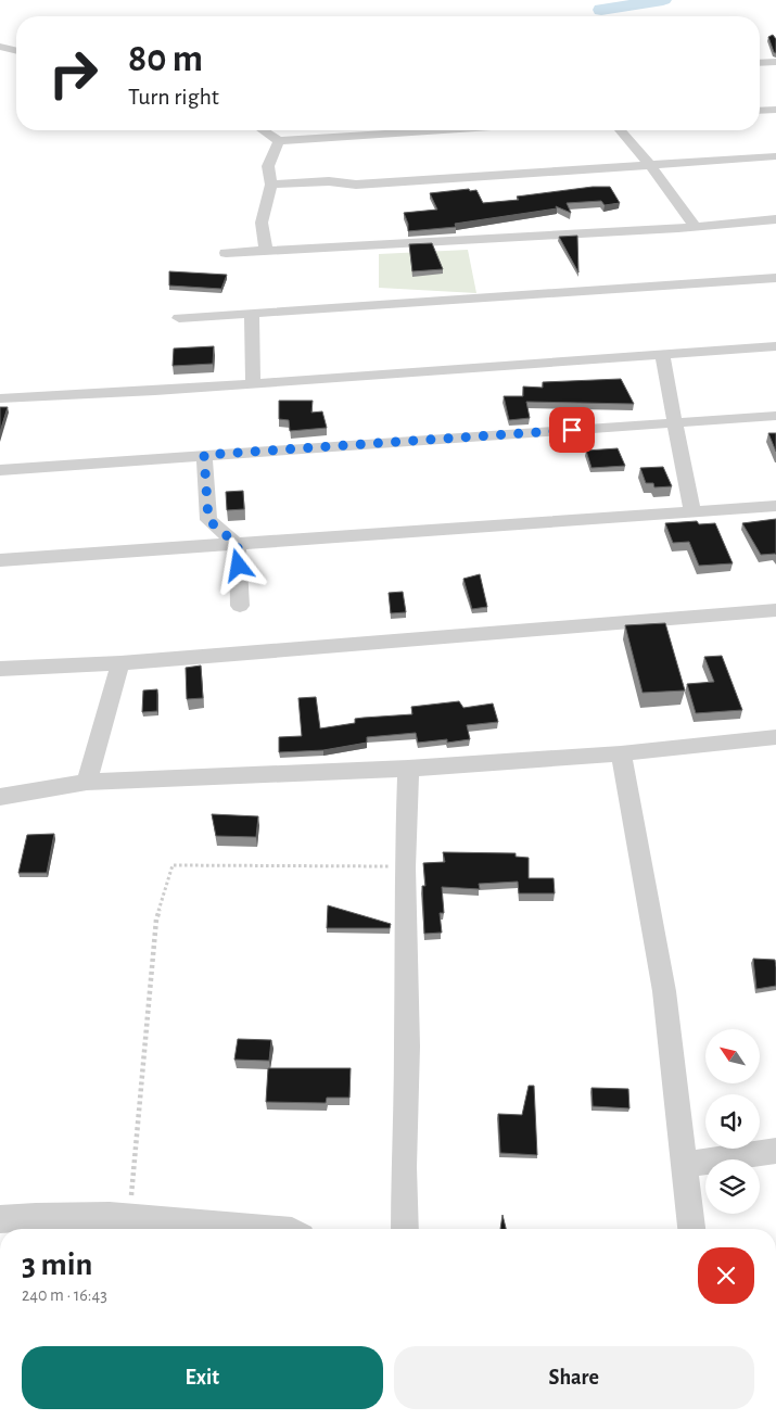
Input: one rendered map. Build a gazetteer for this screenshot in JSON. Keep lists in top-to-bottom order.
{
  "north": "top left",
  "page": {
    "turn": ["80 m", "Turn right"],
    "heading": ["3 min", "240 m · 16:43"],
    "buttons": ["Exit", "Share"]
  }
}
